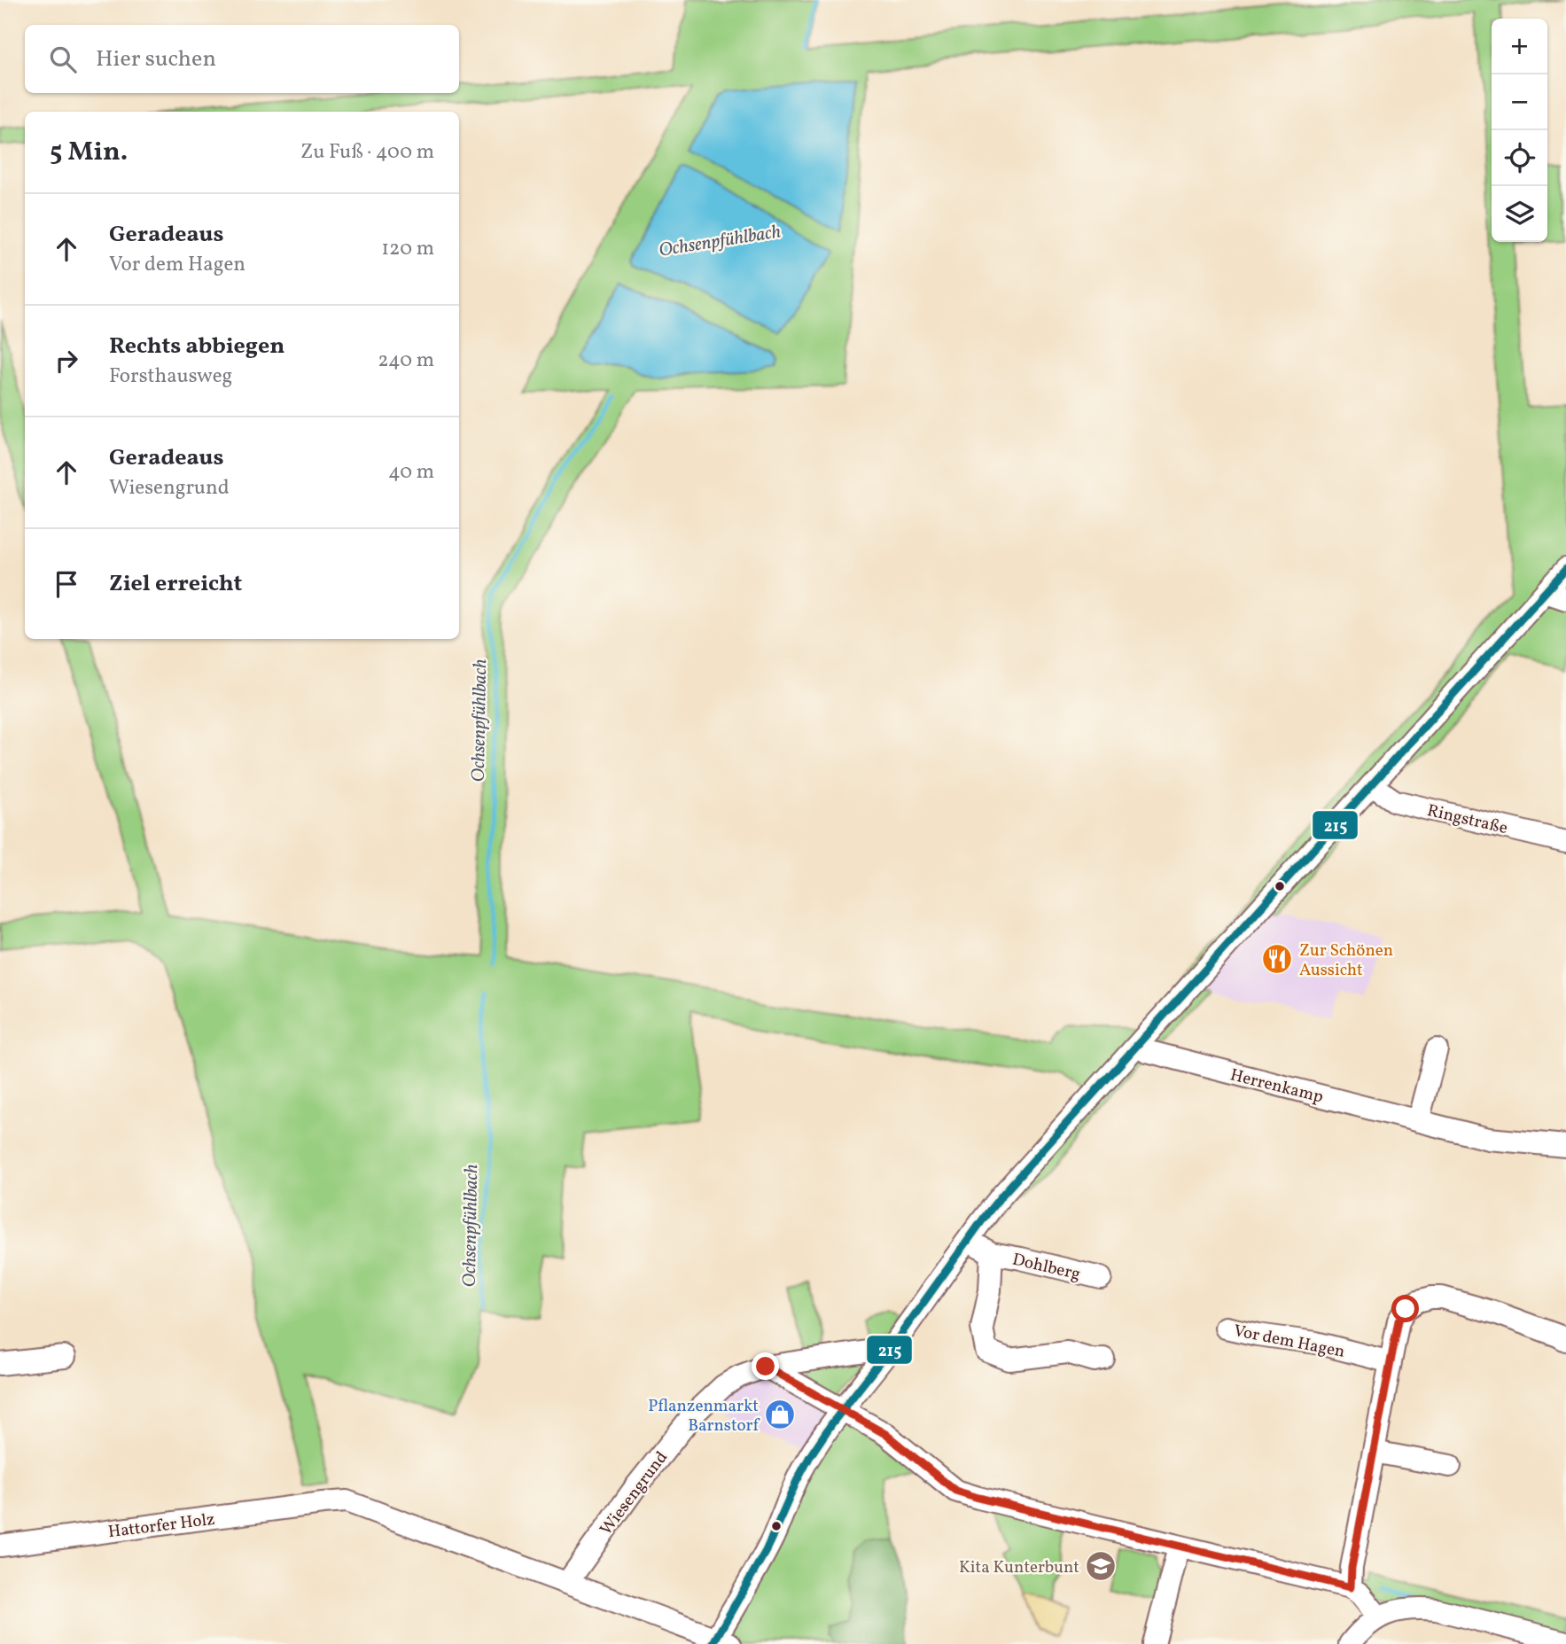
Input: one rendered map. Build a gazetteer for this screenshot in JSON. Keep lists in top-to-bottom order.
{
  "streets": {
    "street": [
      "Ringstraße",
      "Herrenkamp",
      "Dohlberg",
      "Vor dem Hagen",
      "Wiesengrund",
      "Hattorfer Holz"
    ]
  },
  "crossings": [
    ["Wiesengrund", "Hattorfer Holz"]
  ],
  "water": ["Ochsenpfühlbach"],
  "places": {
    "restaurant": ["Zur Schönen Aussicht"],
    "shop": ["Pflanzenmarkt Barnstorf"],
    "school or university": ["Kita Kunterbunt"]
  },
  "lines": ["transit line 215"],
  "page": {
    "map_buttons": ["+", "−"],
    "search": "Hier suchen",
    "heading": ["5 Min.", "Zu Fuß · 400 m"],
    "list": [
      ["Geradeaus", "Vor dem Hagen", "120 m"],
      ["Rechts abbiegen", "Forsthausweg", "240 m"],
      ["Geradeaus", "Wiesengrund", "40 m"],
      "Ziel erreicht"
    ]
  }
}
